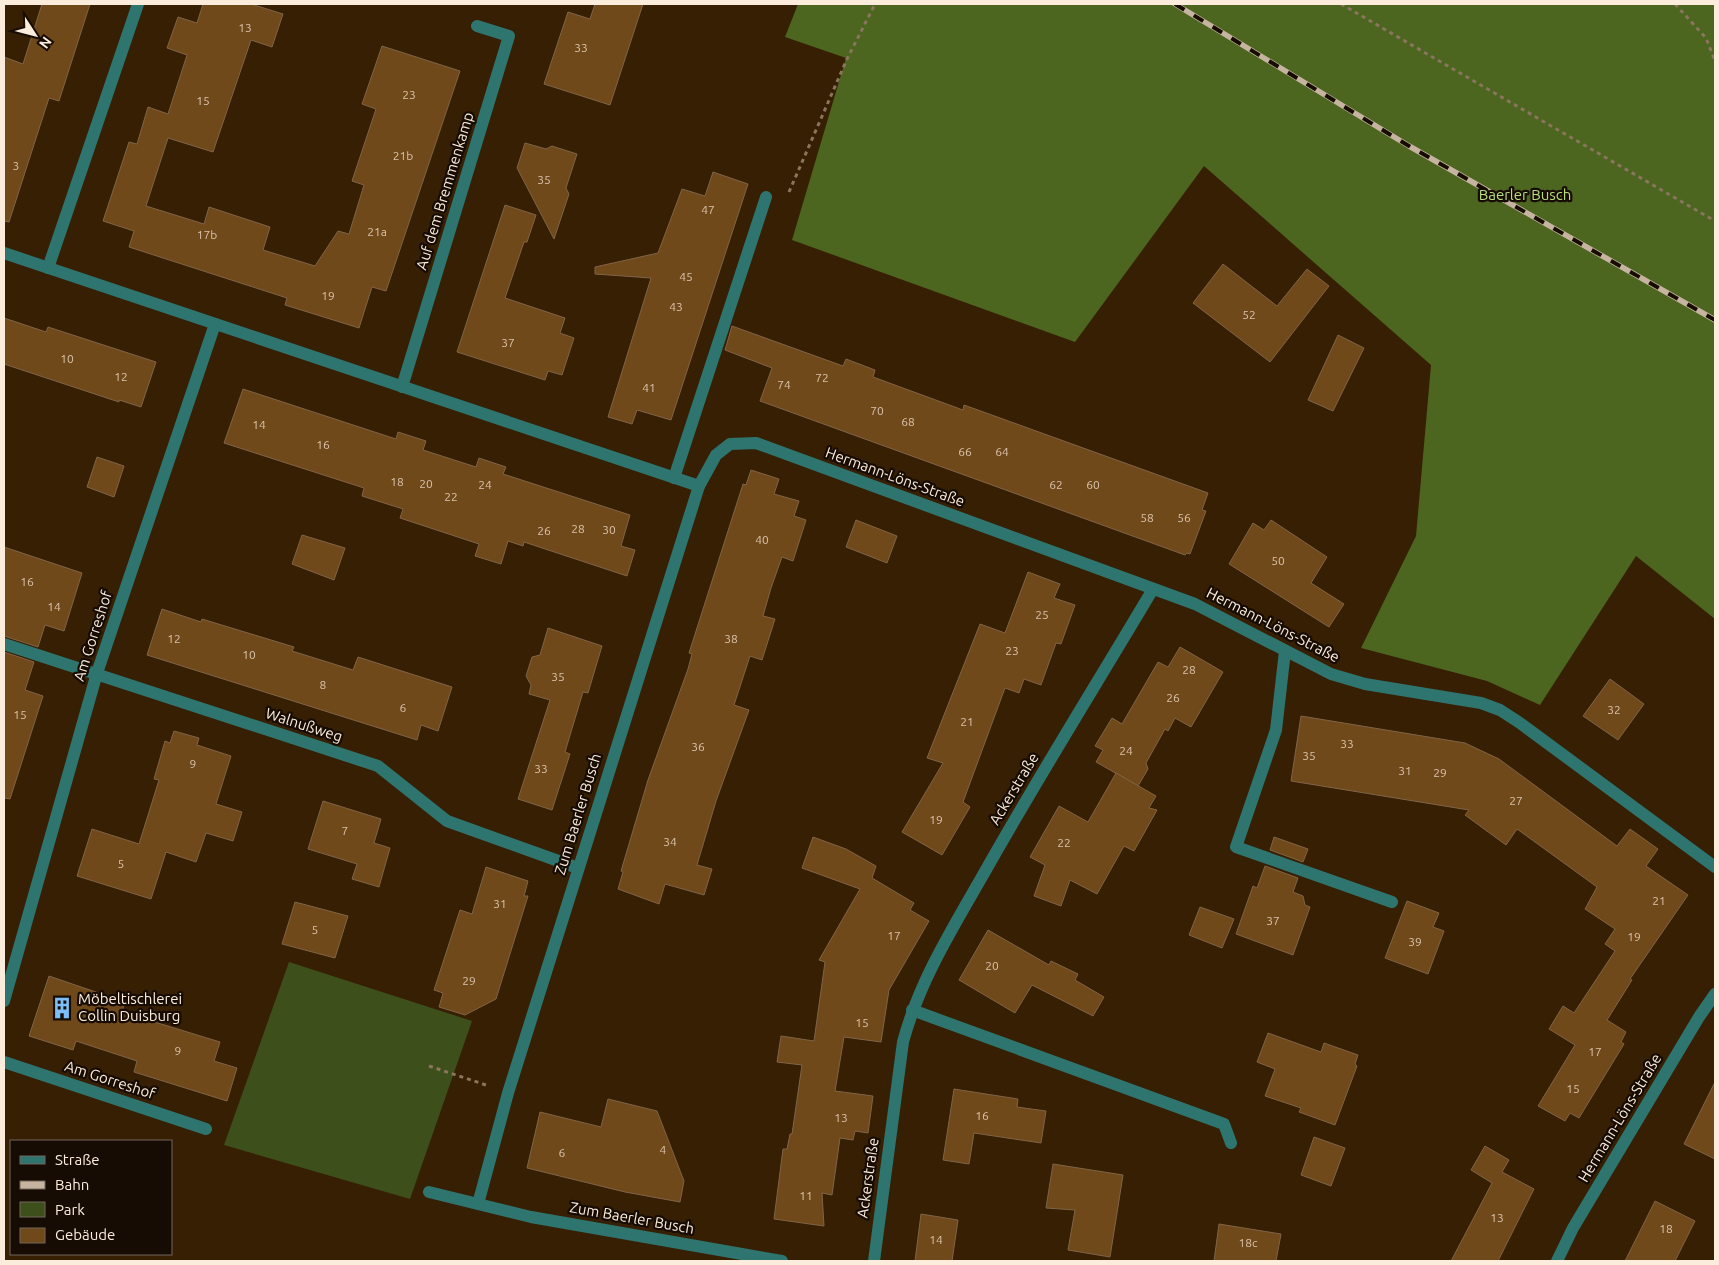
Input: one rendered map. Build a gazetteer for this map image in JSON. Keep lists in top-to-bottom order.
{
  "streets": {
    "street": [
      "Auf dem Bremmenkamp",
      "Hermann-Löns-Straße",
      "Am Gorreshof",
      "Walnußweg",
      "Ackerstraße",
      "Zum Baerler Busch"
    ]
  },
  "crossings": [
    ["Hermann-Löns-Straße", "Ackerstraße"],
    ["Hermann-Löns-Straße", "Zum Baerler Busch"],
    ["Am Gorreshof", "Walnußweg"],
    ["Walnußweg", "Zum Baerler Busch"]
  ],
  "parks": ["Baerler Busch"],
  "places": {
    "building": ["Möbeltischlerei Collin Duisburg"]
  },
  "house_numbers": [
    "13",
    "33",
    "23",
    "15",
    "21b",
    "3",
    "35",
    "47",
    "21a",
    "17b",
    "45",
    "19",
    "43",
    "52",
    "37",
    "10",
    "12",
    "72",
    "74",
    "41",
    "70",
    "68",
    "14",
    "16",
    "66",
    "64",
    "18",
    "20",
    "24",
    "62",
    "60",
    "22",
    "58",
    "56",
    "28",
    "30",
    "26",
    "40",
    "50",
    "16",
    "14",
    "25",
    "12",
    "38",
    "23",
    "10",
    "28",
    "35",
    "8",
    "26",
    "6",
    "32",
    "15",
    "21",
    "33",
    "36",
    "24",
    "35",
    "9",
    "33",
    "31",
    "29",
    "27",
    "19",
    "7",
    "34",
    "22",
    "5",
    "21",
    "31",
    "37",
    "5",
    "17",
    "19",
    "39",
    "20",
    "29",
    "15",
    "9",
    "17",
    "15",
    "16",
    "13",
    "4",
    "6",
    "11",
    "13",
    "18",
    "14",
    "18c"
  ],
  "legend": [
    "Straße",
    "Bahn",
    "Park",
    "Gebäude"
  ],
  "north": "bottom right"
}
